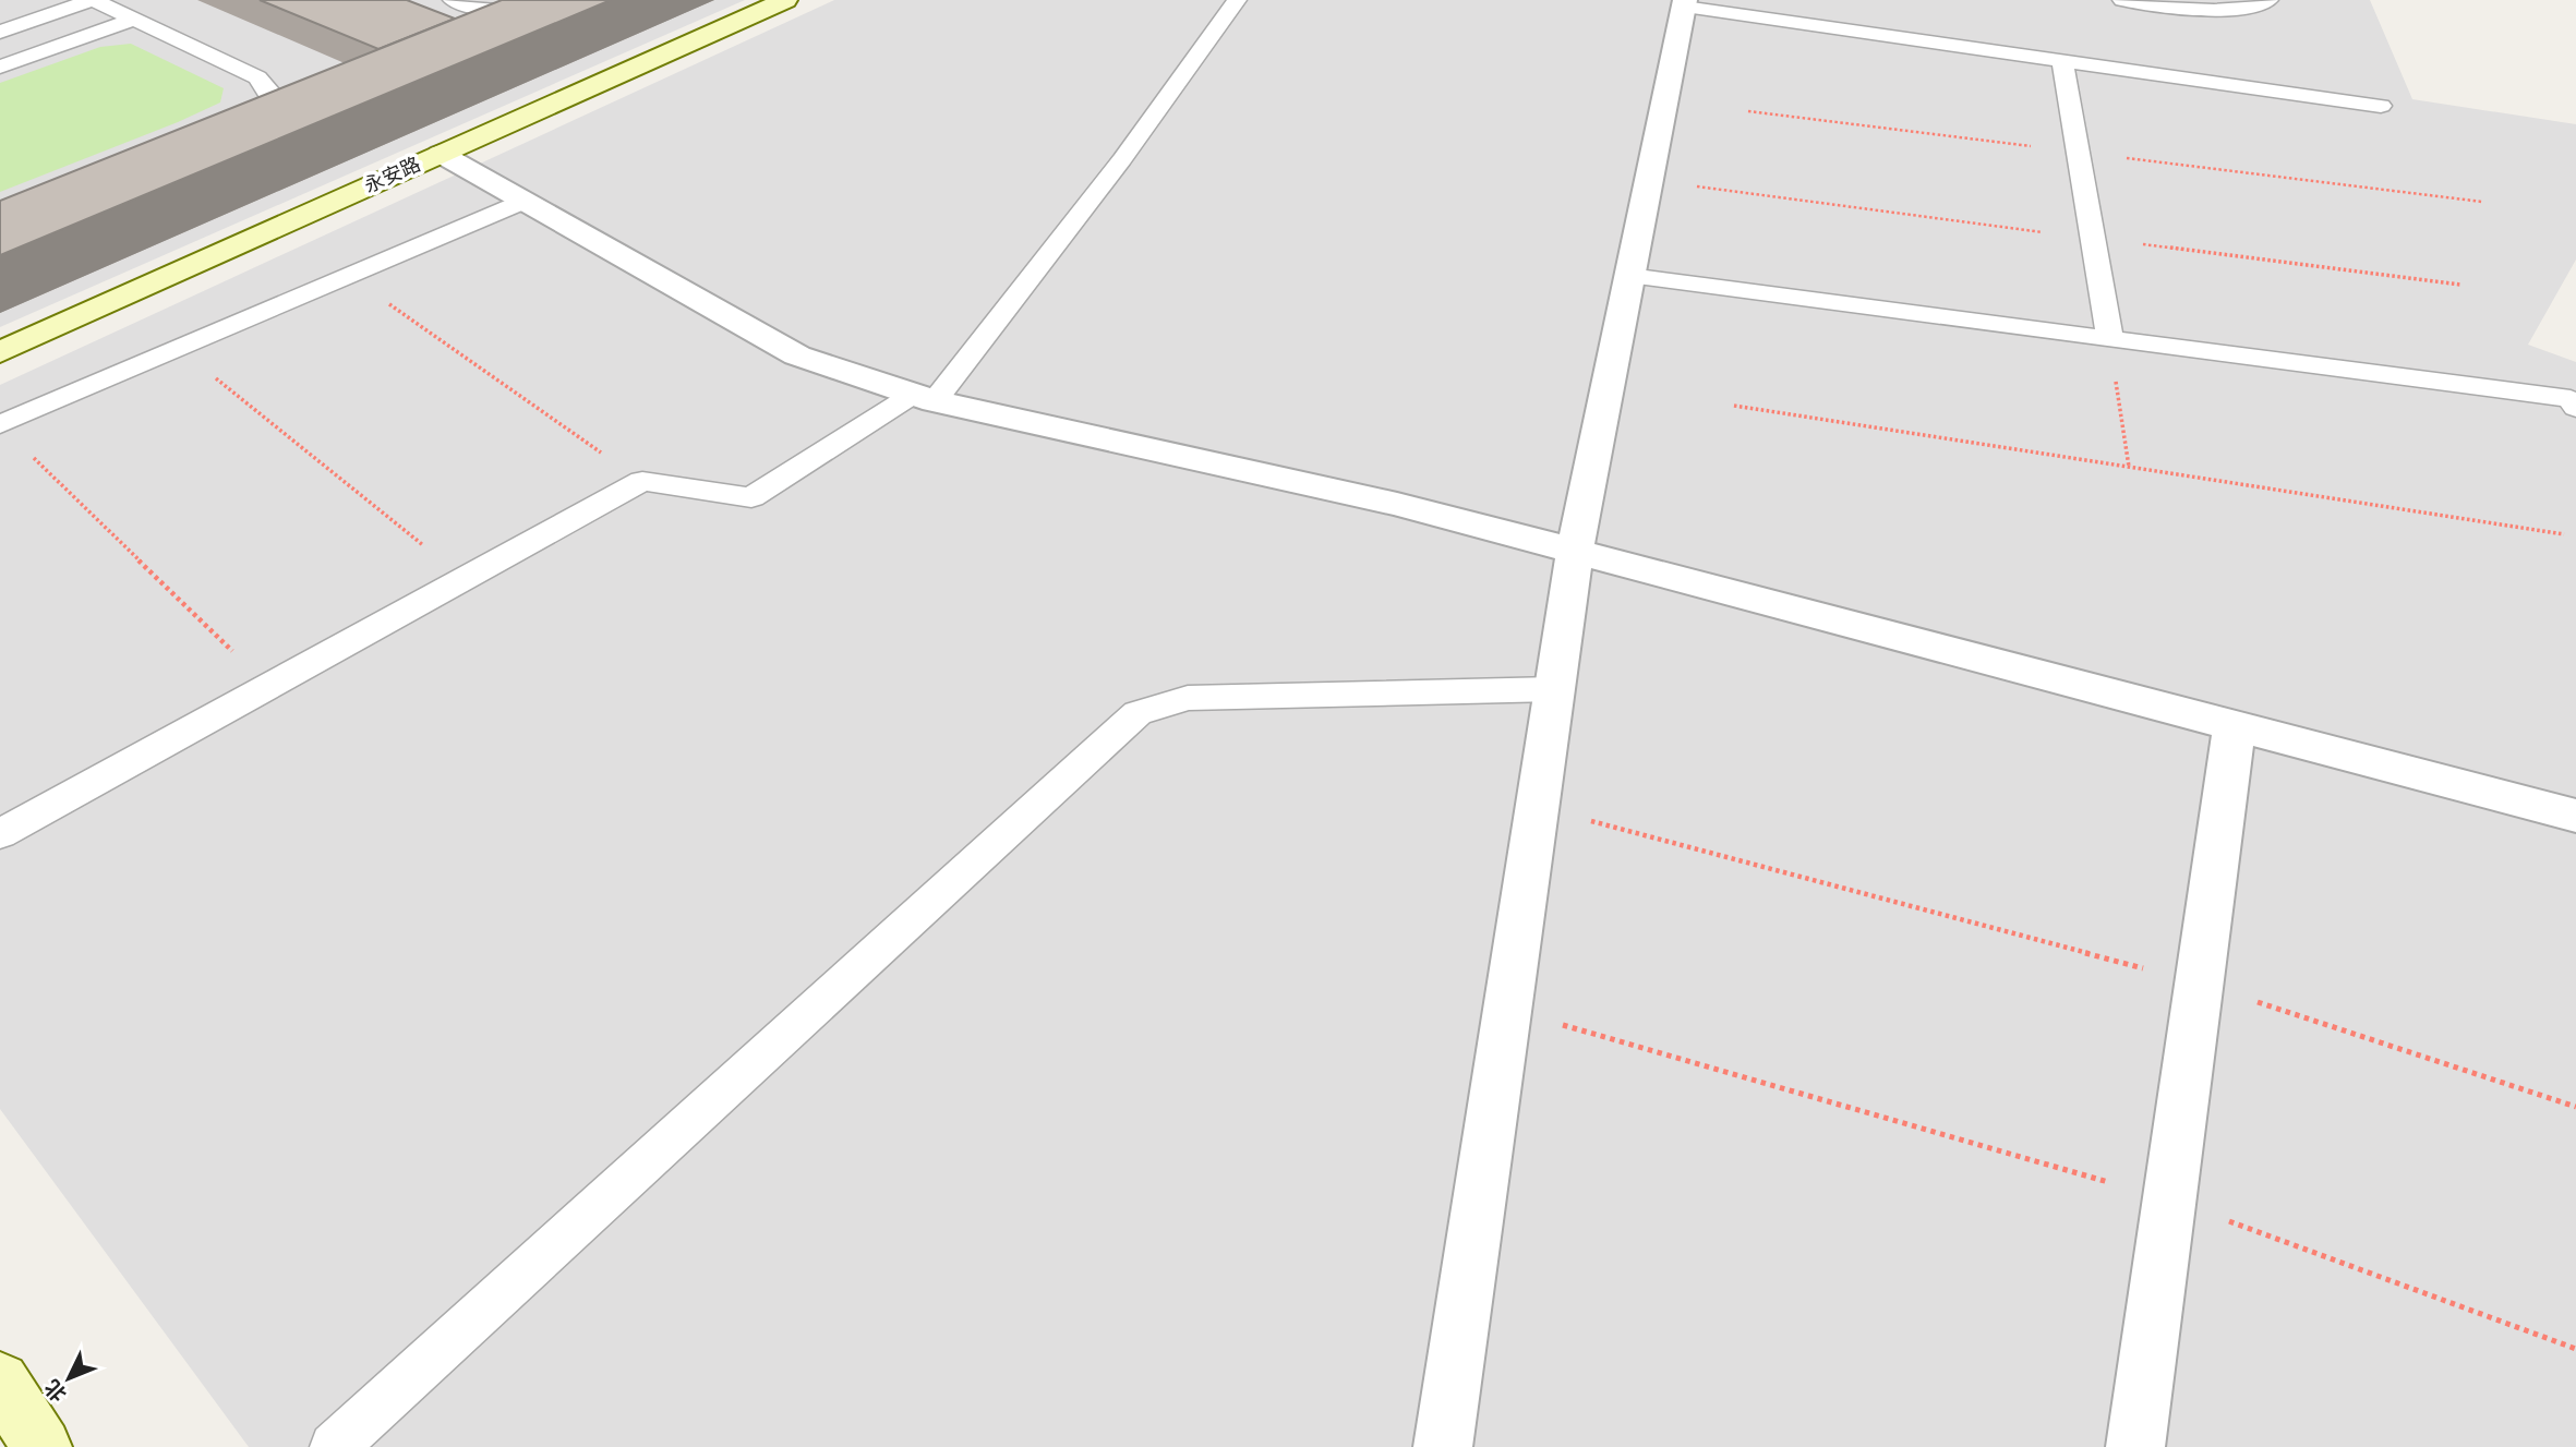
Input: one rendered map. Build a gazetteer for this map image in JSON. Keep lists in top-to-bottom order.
{
  "streets": {
    "street": ["永安路"]
  },
  "north": "bottom left"
}
